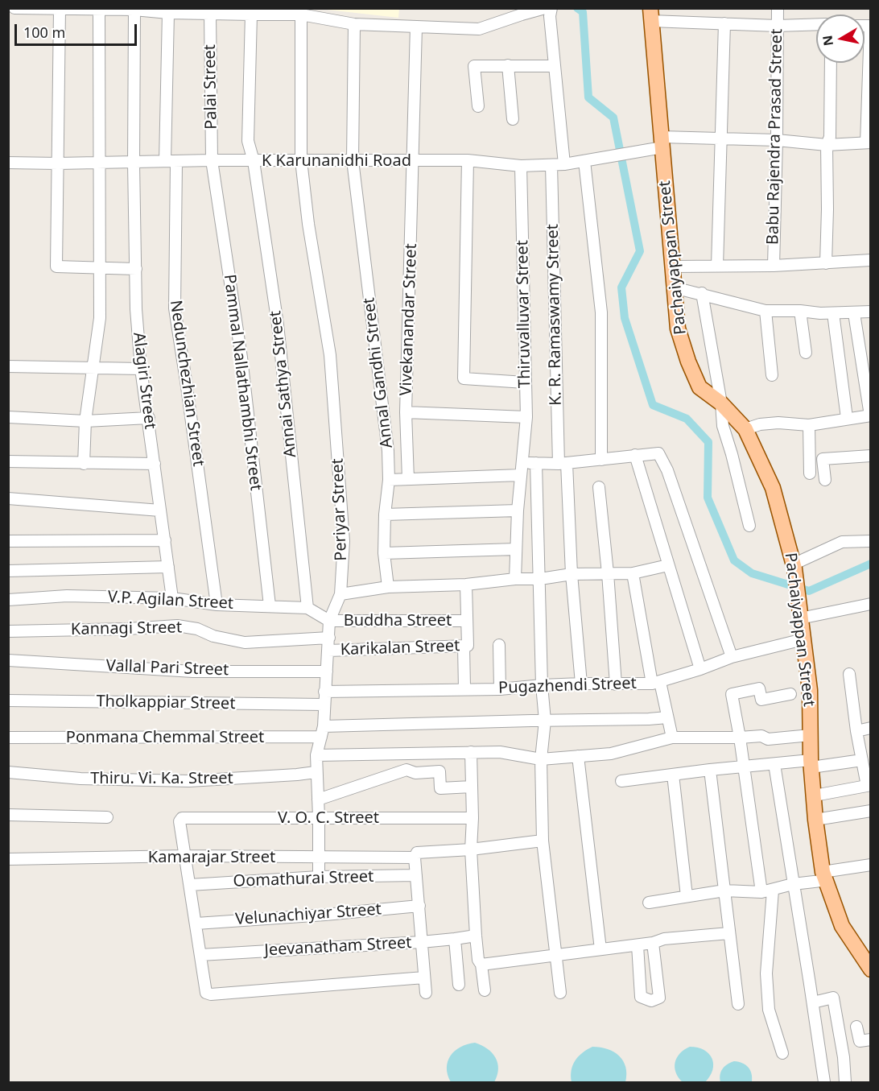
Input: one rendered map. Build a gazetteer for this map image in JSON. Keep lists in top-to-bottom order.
{
  "streets": {
    "main road": ["Pachaiyappan Street"],
    "street": [
      "Palai Street",
      "Babu Rajendra Prasad Street",
      "K Karunanidhi Road",
      "Thiruvalluvar Street",
      "K. R. Ramaswamy Street",
      "Vivekanandar Street",
      "Annal Gandhi Street",
      "Alagiri Street",
      "Pammal Nallathambhi Street",
      "Nedunchezhian Street",
      "Annai Sathya Street",
      "Periyar Street",
      "V.P. Agilan Street",
      "Buddha Street",
      "Kannagi Street",
      "Karikalan Street",
      "Vallal Pari Street",
      "Pugazhendi Street",
      "Tholkappiar Street",
      "Ponmana Chemmal Street",
      "Thiru. Vi. Ka. Street",
      "V. O. C. Street",
      "Kamarajar Street",
      "Oomathurai Street",
      "Velunachiyar Street",
      "Jeevanatham Street"
    ]
  },
  "crossings": [
    ["Palai Street", "K Karunanidhi Road"],
    ["Palai Street", "Pammal Nallathambhi Street"],
    ["Babu Rajendra Prasad Street", "K Karunanidhi Road"],
    ["K Karunanidhi Road", "Pachaiyappan Street"],
    ["K Karunanidhi Road", "Thiruvalluvar Street"],
    ["K Karunanidhi Road", "K. R. Ramaswamy Street"],
    ["K Karunanidhi Road", "Vivekanandar Street"],
    ["K Karunanidhi Road", "Annal Gandhi Street"],
    ["K Karunanidhi Road", "Alagiri Street"],
    ["K Karunanidhi Road", "Pammal Nallathambhi Street"],
    ["K Karunanidhi Road", "Nedunchezhian Street"],
    ["K Karunanidhi Road", "Annai Sathya Street"],
    ["K Karunanidhi Road", "Periyar Street"],
    ["Pachaiyappan Street", "Pugazhendi Street"],
    ["K. R. Ramaswamy Street", "Pugazhendi Street"],
    ["Alagiri Street", "V.P. Agilan Street"],
    ["Pammal Nallathambhi Street", "V.P. Agilan Street"],
    ["Nedunchezhian Street", "V.P. Agilan Street"],
    ["Annai Sathya Street", "V.P. Agilan Street"],
    ["Periyar Street", "V.P. Agilan Street"],
    ["Periyar Street", "Buddha Street"],
    ["Periyar Street", "Kannagi Street"],
    ["Periyar Street", "Karikalan Street"],
    ["Periyar Street", "Vallal Pari Street"],
    ["Periyar Street", "Pugazhendi Street"],
    ["Periyar Street", "Tholkappiar Street"],
    ["Periyar Street", "Ponmana Chemmal Street"],
    ["Periyar Street", "Thiru. Vi. Ka. Street"],
    ["Periyar Street", "V. O. C. Street"],
    ["Periyar Street", "Kamarajar Street"],
    ["Periyar Street", "Oomathurai Street"],
    ["V.P. Agilan Street", "Buddha Street"],
    ["Buddha Street", "Karikalan Street"],
    ["V. O. C. Street", "Kamarajar Street"]
  ],
  "scale_bar": "100 m",
  "north": "left"
}
